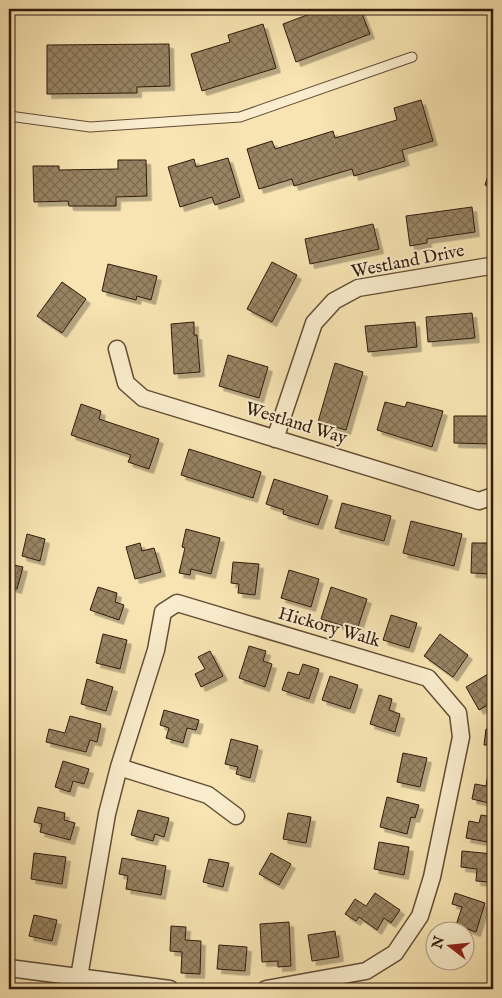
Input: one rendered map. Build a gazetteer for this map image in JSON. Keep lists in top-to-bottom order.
{
  "streets": {
    "street": ["Westland Drive", "Westland Way", "Hickory Walk"]
  },
  "crossings": [
    ["Westland Drive", "Westland Way"]
  ],
  "north": "left"
}
